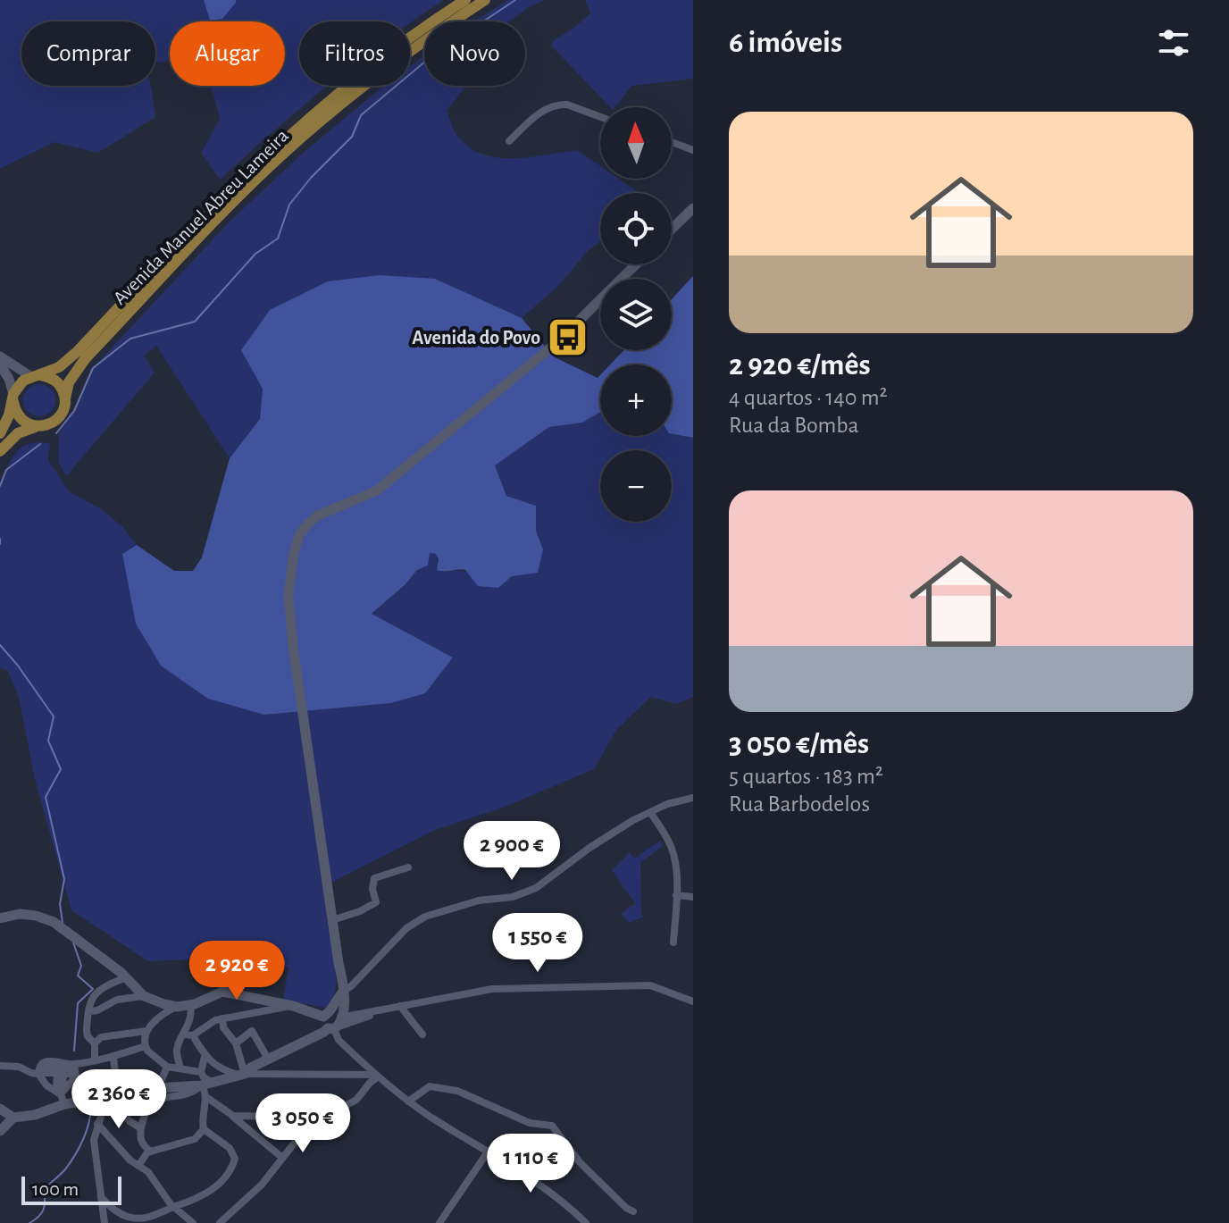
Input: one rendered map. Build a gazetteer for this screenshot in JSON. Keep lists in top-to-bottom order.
{
  "streets": {
    "main road": ["Avenida Manuel Abreu Lameira"]
  },
  "places": {
    "bus stop": ["Avenida do Povo"]
  },
  "scale_bar": "100 m",
  "north": "top",
  "page": {
    "heading": "6 imóveis",
    "chip": [
      "Comprar",
      "Alugar",
      "Filtros",
      "Novo"
    ],
    "list": [
      {
        "name": "2 920 €/mês",
        "note": "4 quartos · 140 m² · Rua da Bomba"
      },
      {
        "name": "3 050 €/mês",
        "note": "5 quartos · 183 m² · Rua Barbodelos"
      }
    ],
    "map_buttons": ["+", "−"],
    "price": [
      "2 900 €",
      "1 550 €",
      "2 920 €",
      "2 360 €",
      "3 050 €",
      "1 110 €"
    ],
    "scale": "100 m"
  }
}
